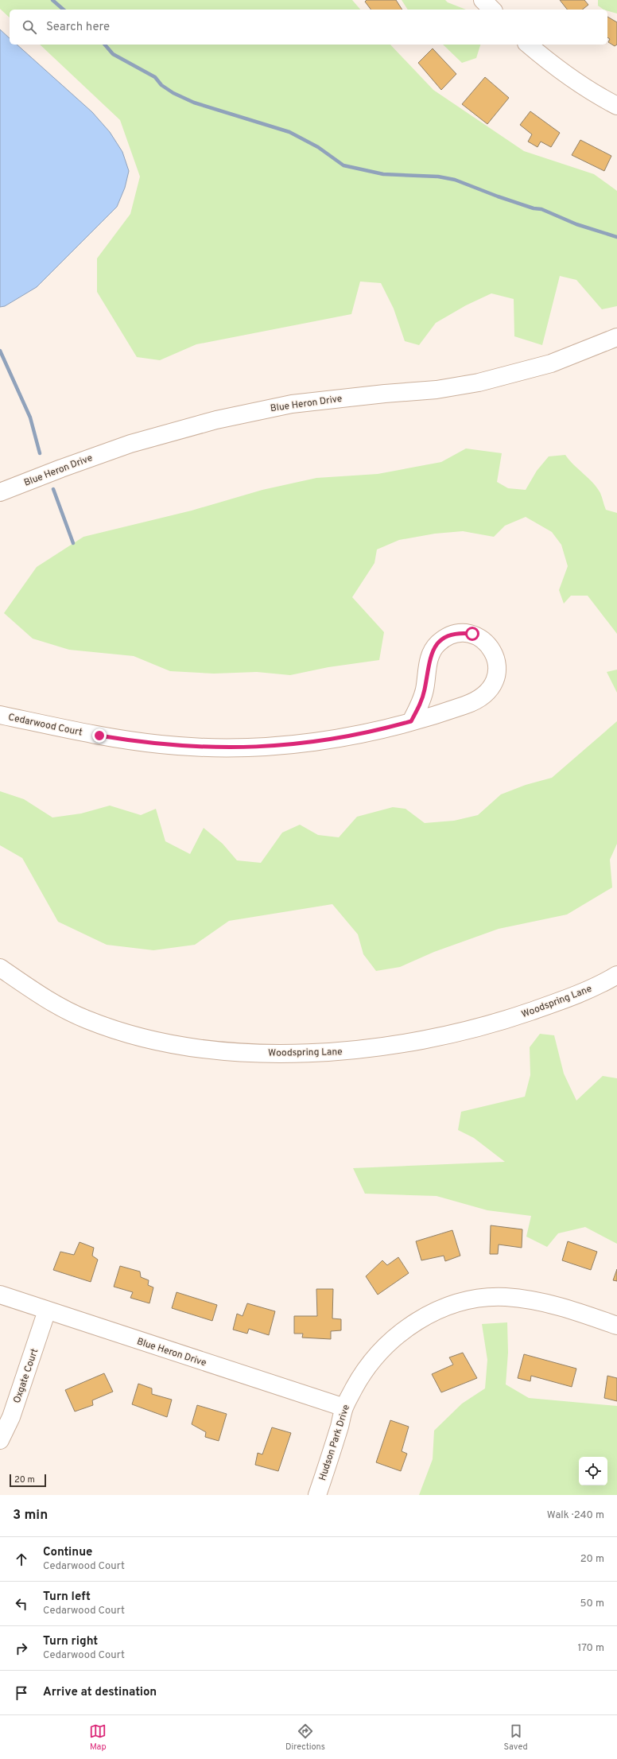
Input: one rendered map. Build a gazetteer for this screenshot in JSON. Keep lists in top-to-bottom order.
{
  "streets": {
    "street": [
      "Blue Heron Drive",
      "Cedarwood Court",
      "Woodspring Lane",
      "Oxgate Court",
      "Hudson Park Drive"
    ]
  },
  "crossings": [
    ["Blue Heron Drive", "Oxgate Court"],
    ["Blue Heron Drive", "Hudson Park Drive"]
  ],
  "scale_bar": "20 m",
  "page": {
    "search": "Search here",
    "scale": "20 m",
    "heading": ["3 min", "Walk · 240 m"],
    "list": [
      ["Continue", "Cedarwood Court", "20 m"],
      ["Turn left", "Cedarwood Court", "50 m"],
      ["Turn right", "Cedarwood Court", "170 m"],
      "Arrive at destination"
    ],
    "nav": ["Map", "Directions", "Saved"]
  }
}
